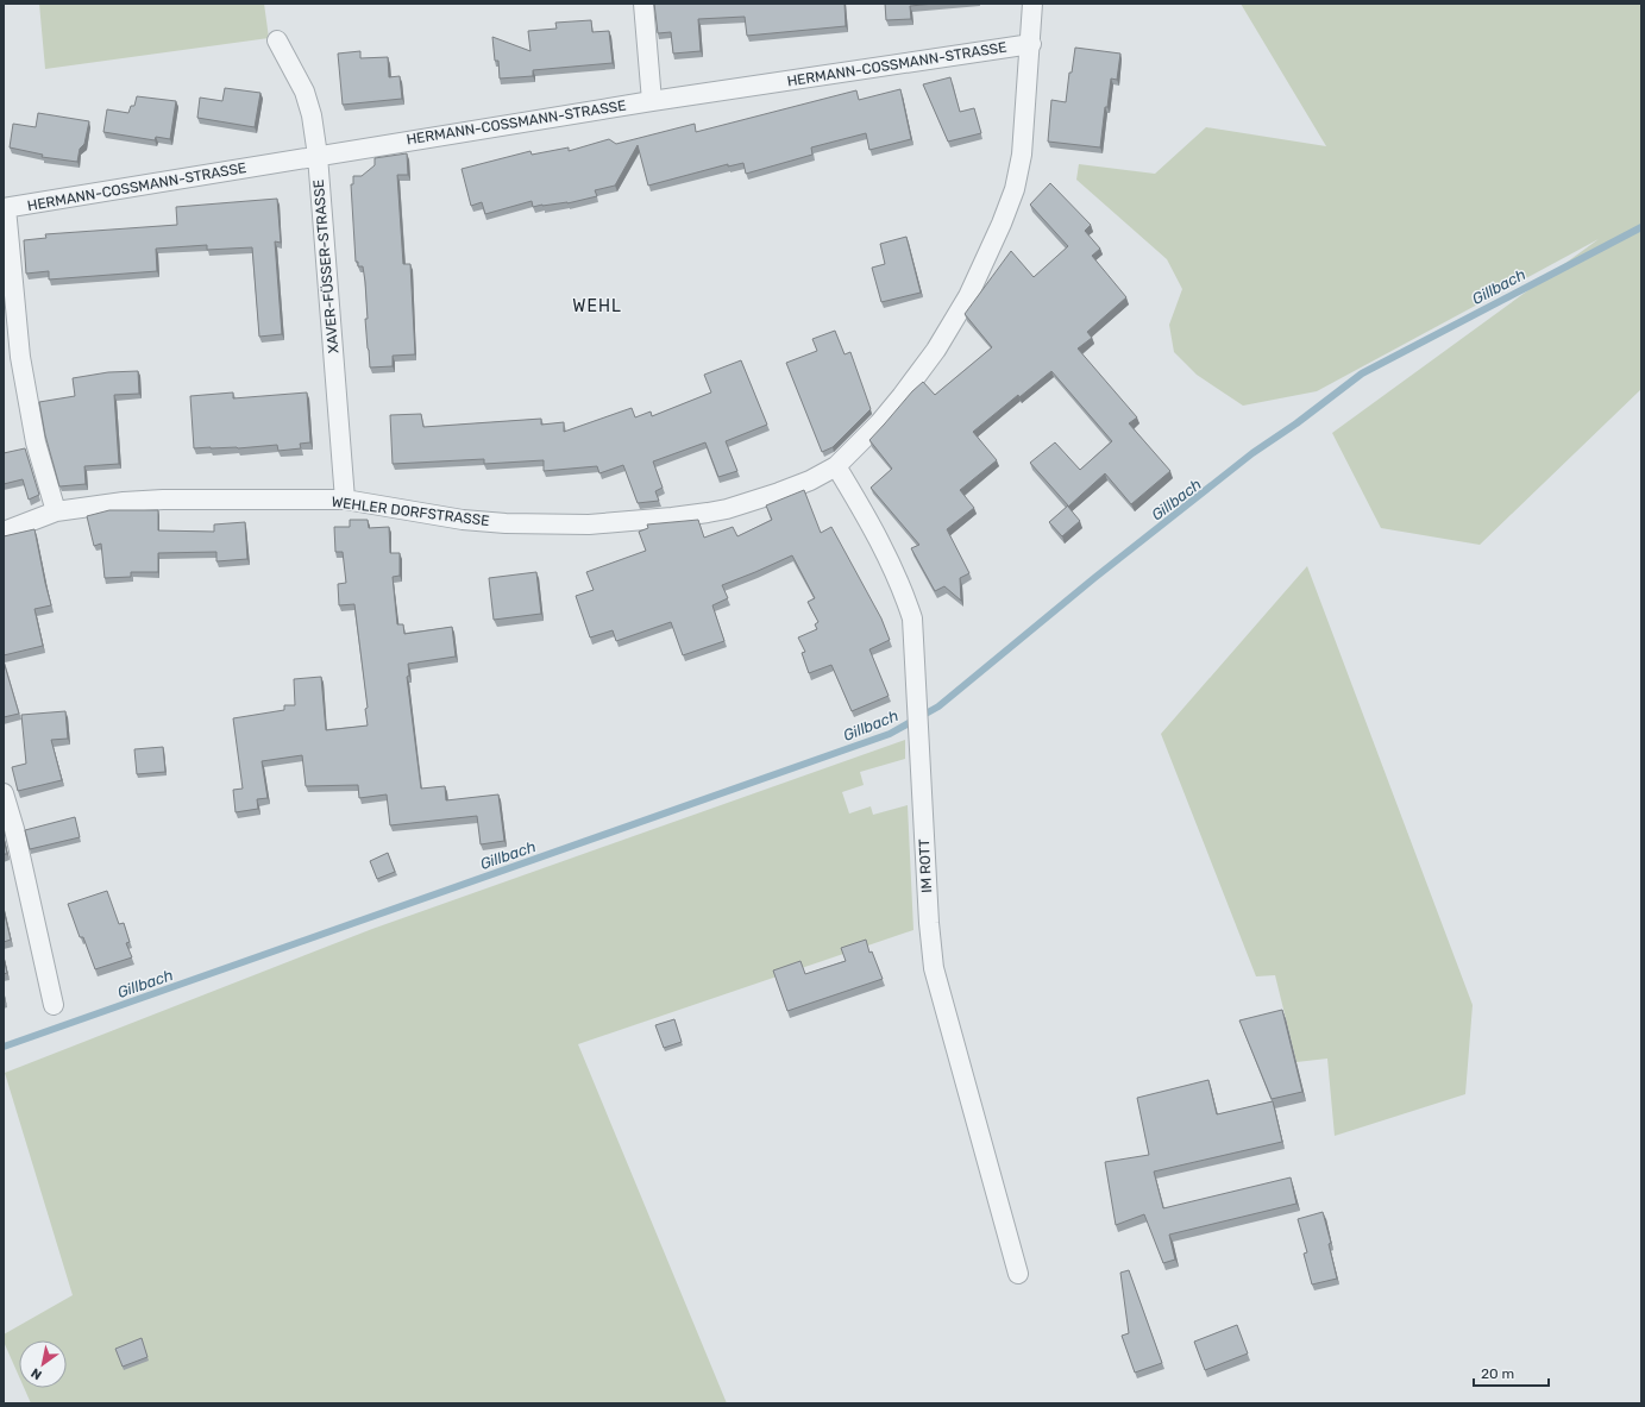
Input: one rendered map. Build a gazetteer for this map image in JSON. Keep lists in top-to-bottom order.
{
  "streets": {
    "street": [
      "HERMANN-COSSMANN-STRASSE",
      "XAVER-FÜSSER-STRASSE",
      "WEHLER DORFSTRASSE",
      "IM ROTT"
    ]
  },
  "crossings": [
    ["HERMANN-COSSMANN-STRASSE", "XAVER-FÜSSER-STRASSE"],
    ["HERMANN-COSSMANN-STRASSE", "WEHLER DORFSTRASSE"],
    ["XAVER-FÜSSER-STRASSE", "WEHLER DORFSTRASSE"],
    ["WEHLER DORFSTRASSE", "IM ROTT"]
  ],
  "districts": ["WEHL"],
  "water": ["Gillbach"],
  "scale_bar": "20 m",
  "north": "bottom left"
}
